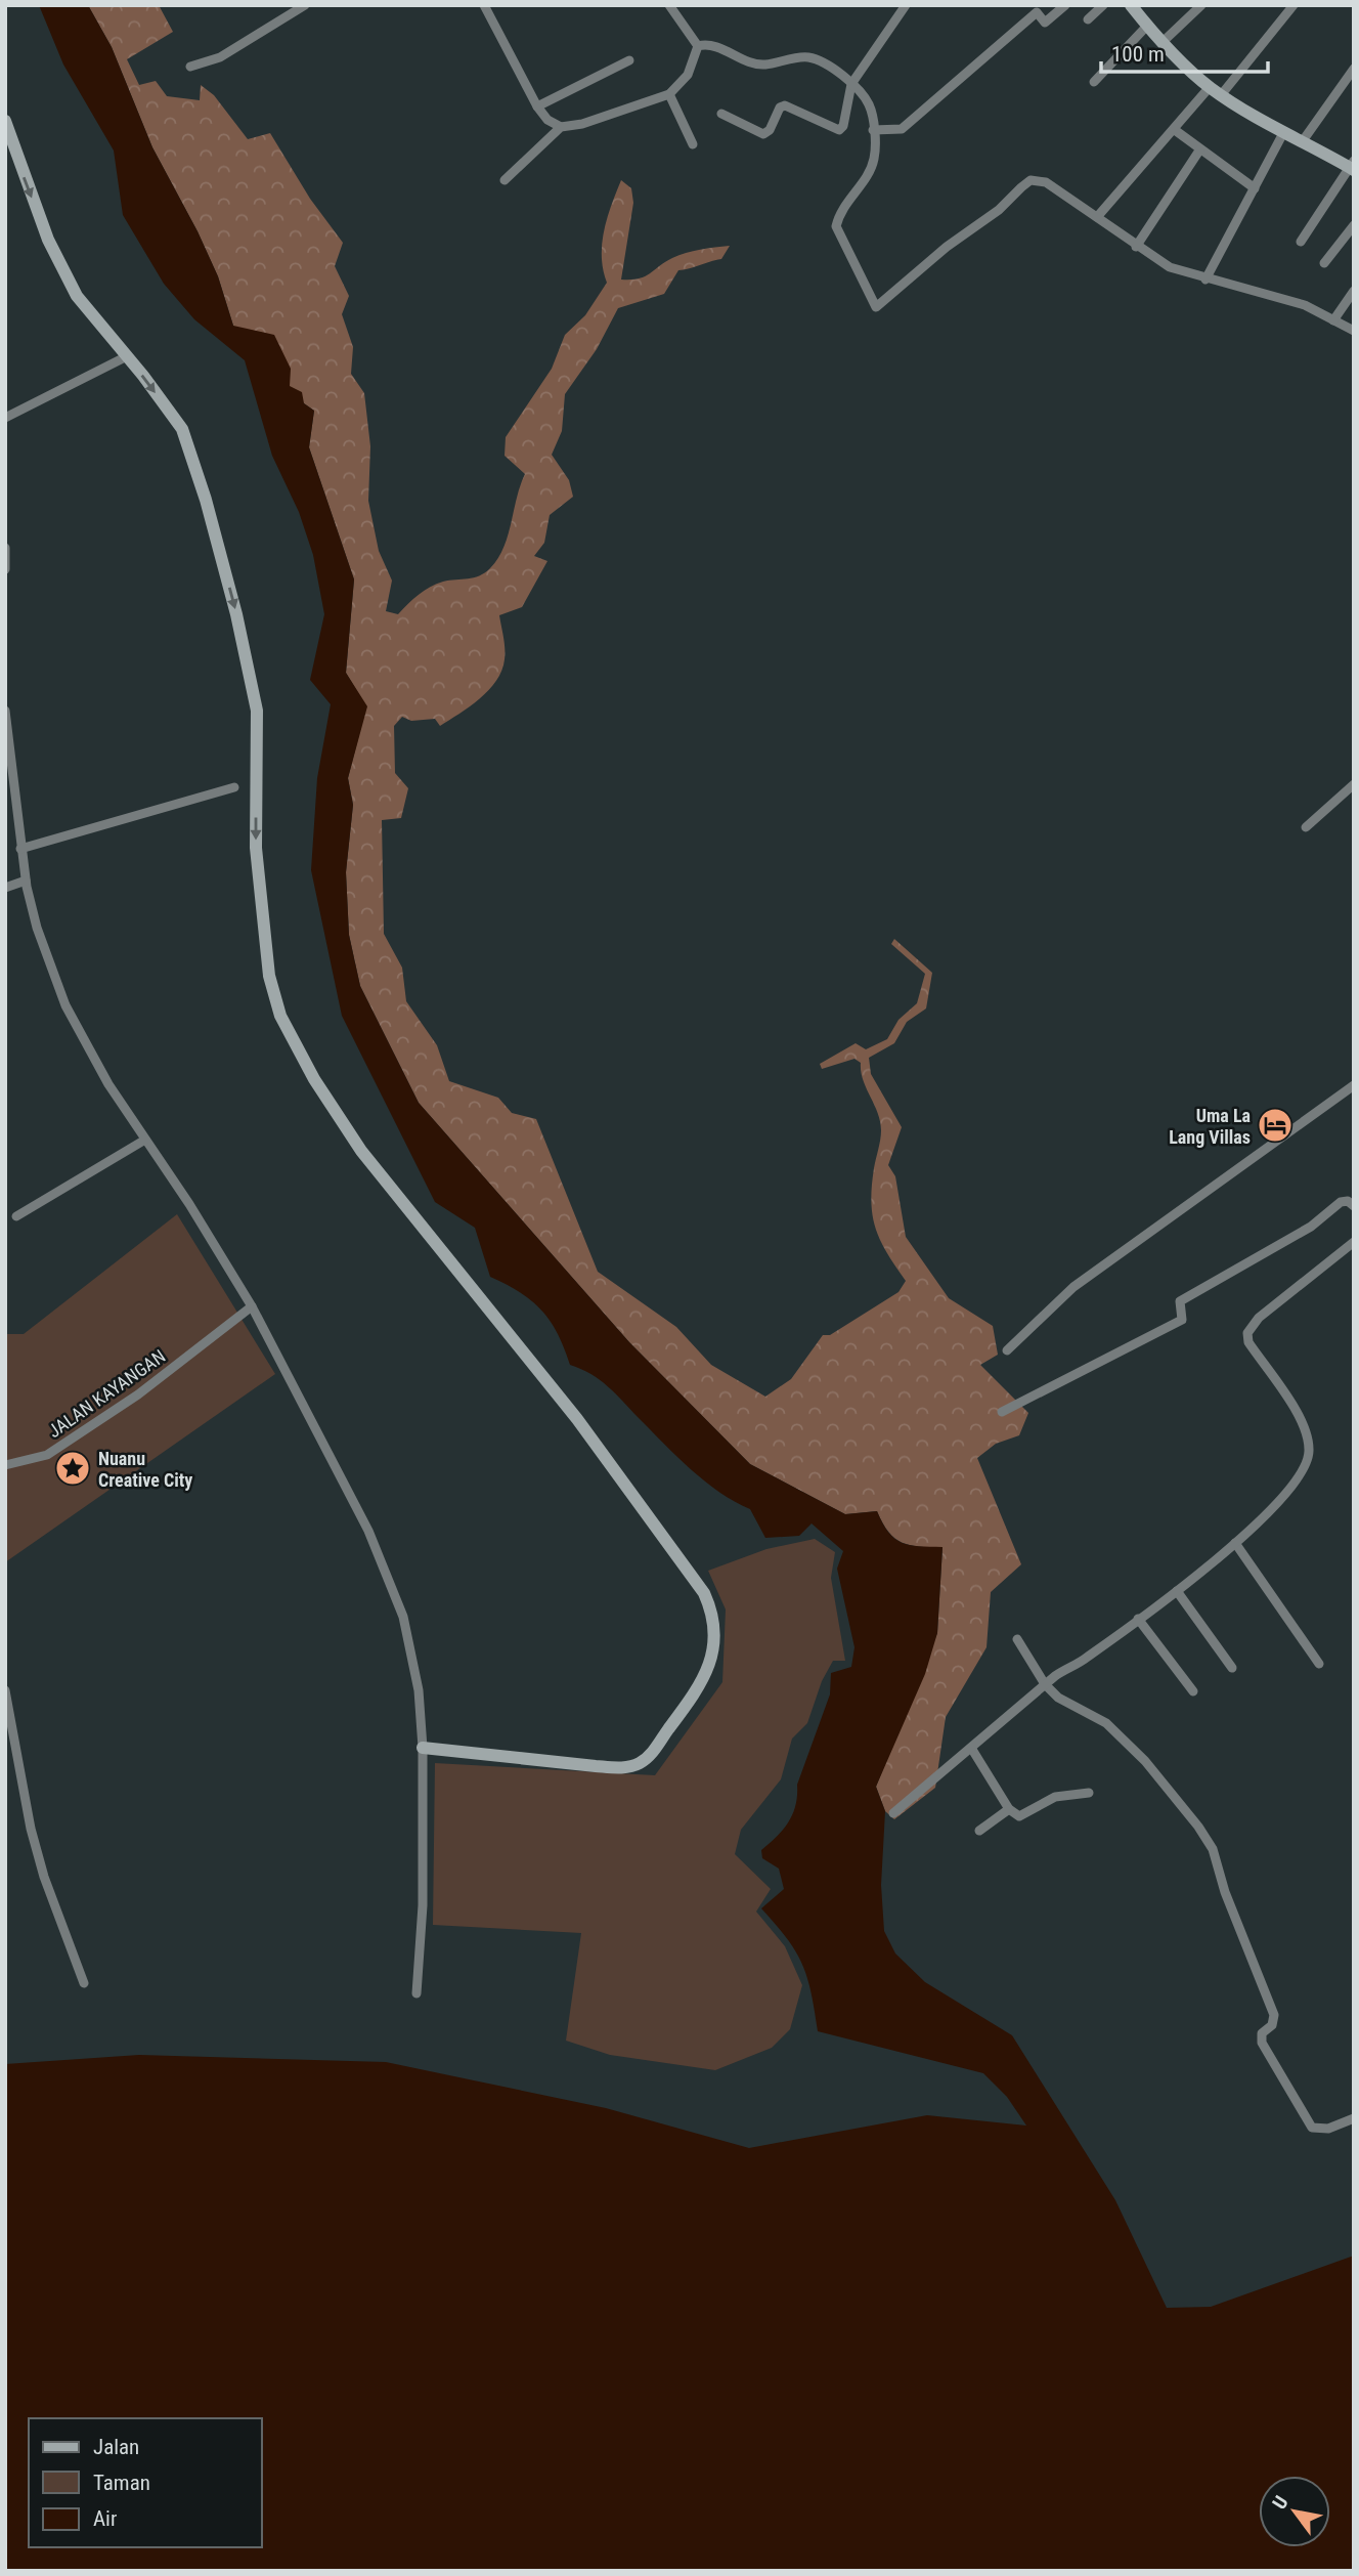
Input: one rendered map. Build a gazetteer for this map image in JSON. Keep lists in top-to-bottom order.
{
  "streets": {
    "street": ["JALAN KAYANGAN"]
  },
  "places": {
    "hotel": ["Uma La Lang Villas"],
    "place": ["Nuanu Creative City"]
  },
  "legend": ["Jalan", "Taman", "Air"],
  "scale_bar": "100 m",
  "north": "top left"
}
